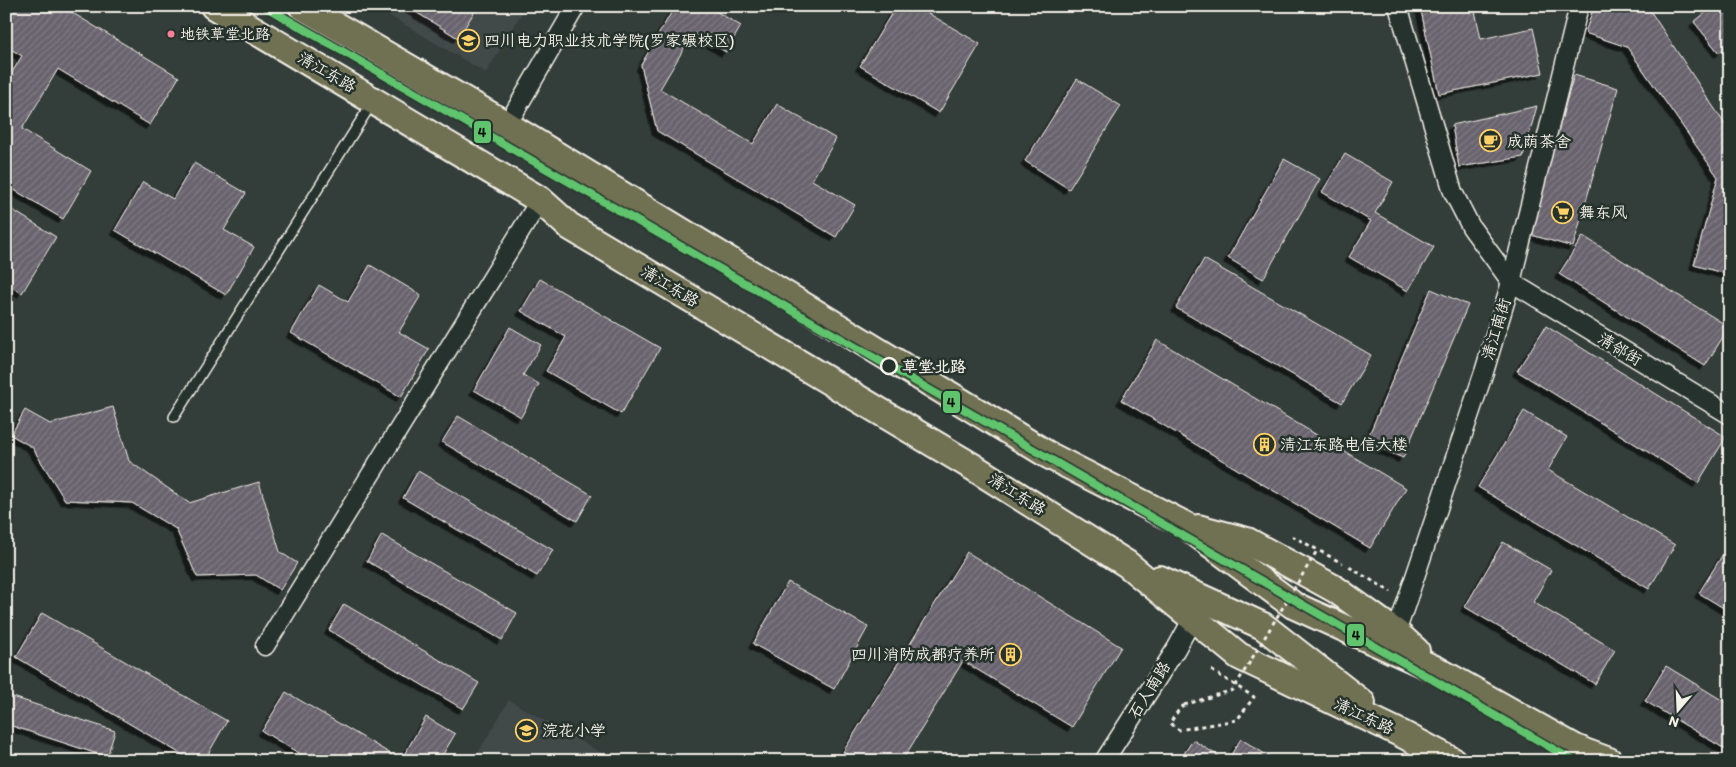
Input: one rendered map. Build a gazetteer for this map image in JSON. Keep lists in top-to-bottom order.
{
  "streets": {
    "main road": ["清江东路"],
    "street": ["清江南街", "清邻街", "石人南路"]
  },
  "crossings": [
    ["清江东路", "石人南路"],
    ["清江南街", "清邻街"]
  ],
  "places": {
    "other": ["地铁草堂北路", "草堂北路"],
    "school or university": ["四川电力职业技术学院(罗家碾校区)", "浣花小学"],
    "cafe": ["成荫茶舍"],
    "supermarket": ["舞东风"],
    "building": ["清江东路电信大楼", "四川消防成都疗养所"]
  },
  "lines": ["transit line 4"],
  "north": "bottom"
}
